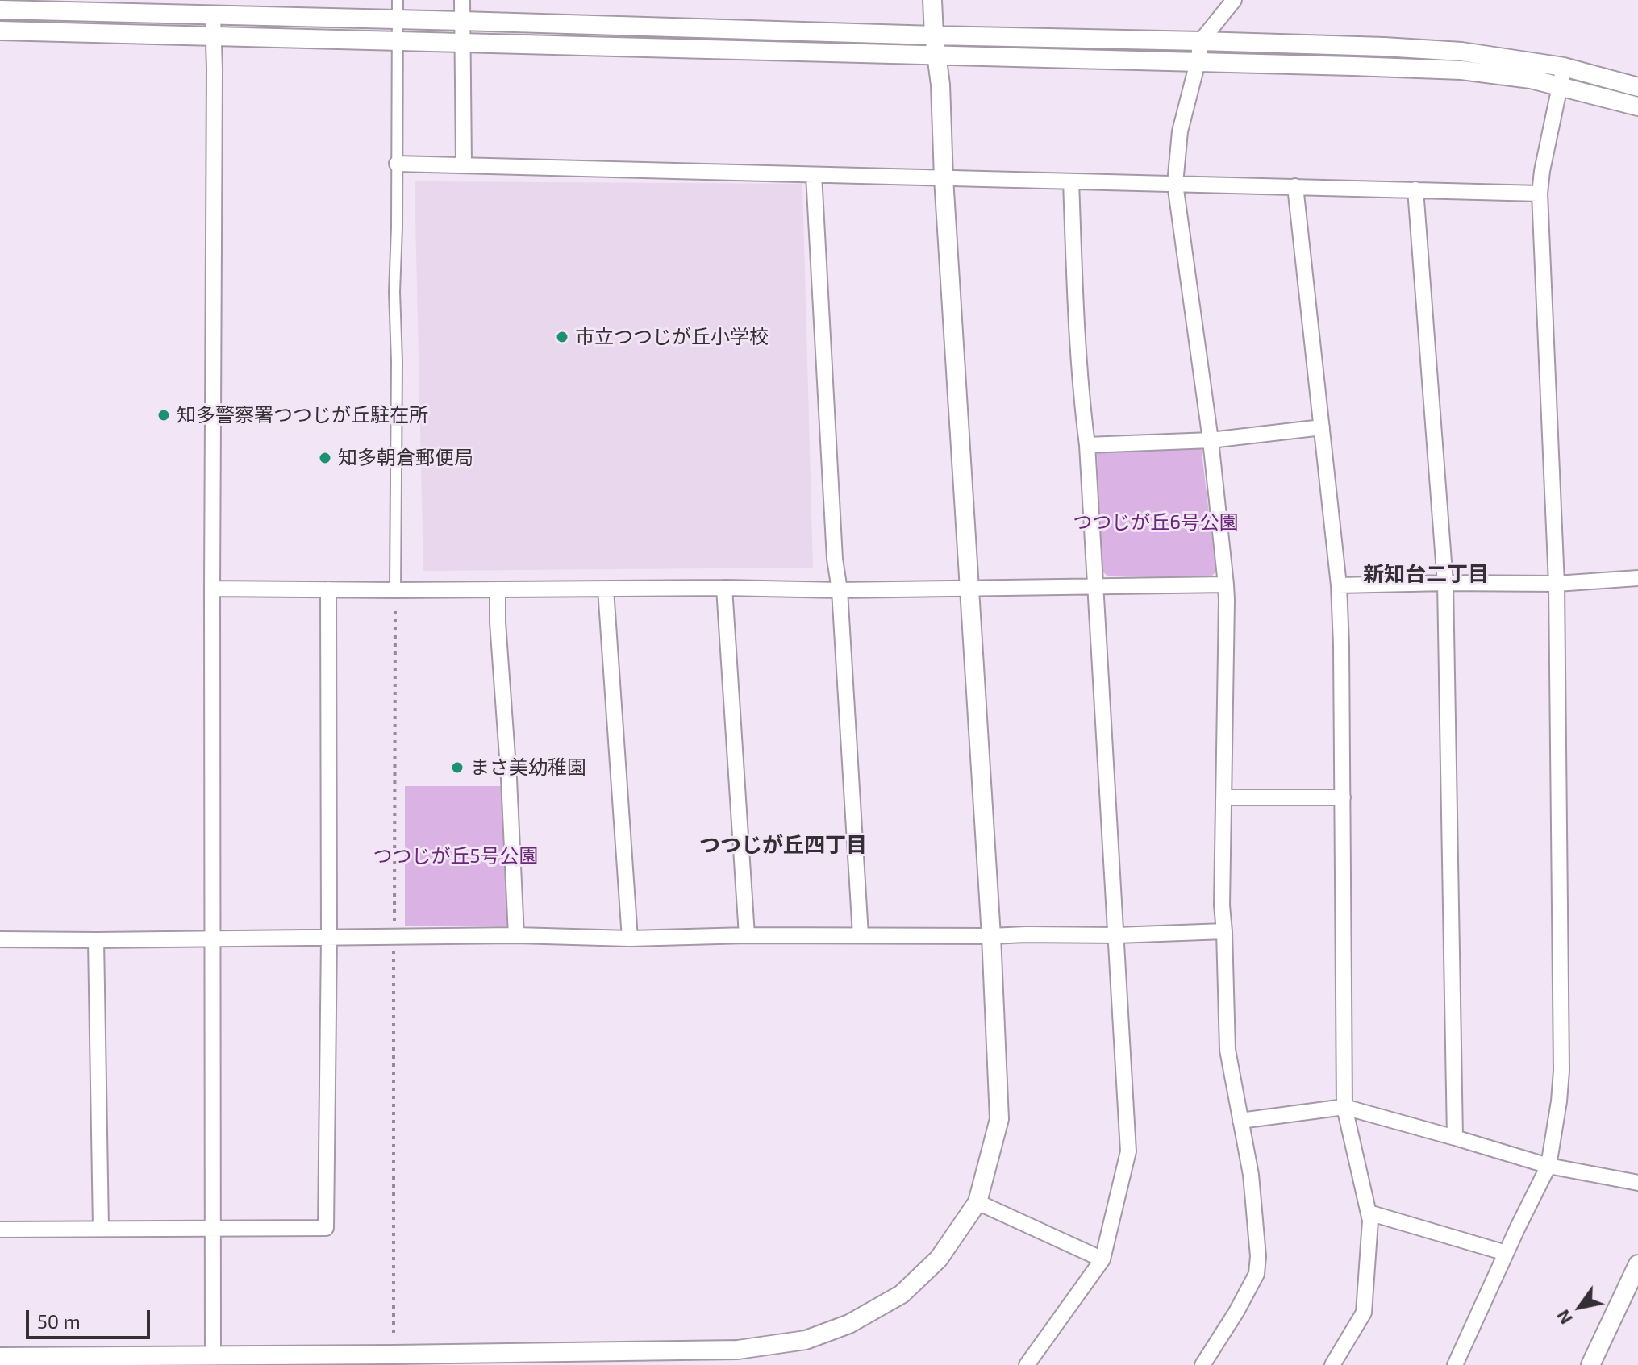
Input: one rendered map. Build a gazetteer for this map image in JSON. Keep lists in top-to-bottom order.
{
  "districts": ["新知台二丁目", "つつじが丘四丁目"],
  "parks": ["つつじが丘6号公園", "つつじが丘5号公園"],
  "places": [
    "市立つつじが丘小学校",
    "知多警察署つつじが丘駐在所",
    "知多朝倉郵便局",
    "まさ美幼稚園"
  ],
  "scale_bar": "50 m",
  "north": "bottom left"
}
